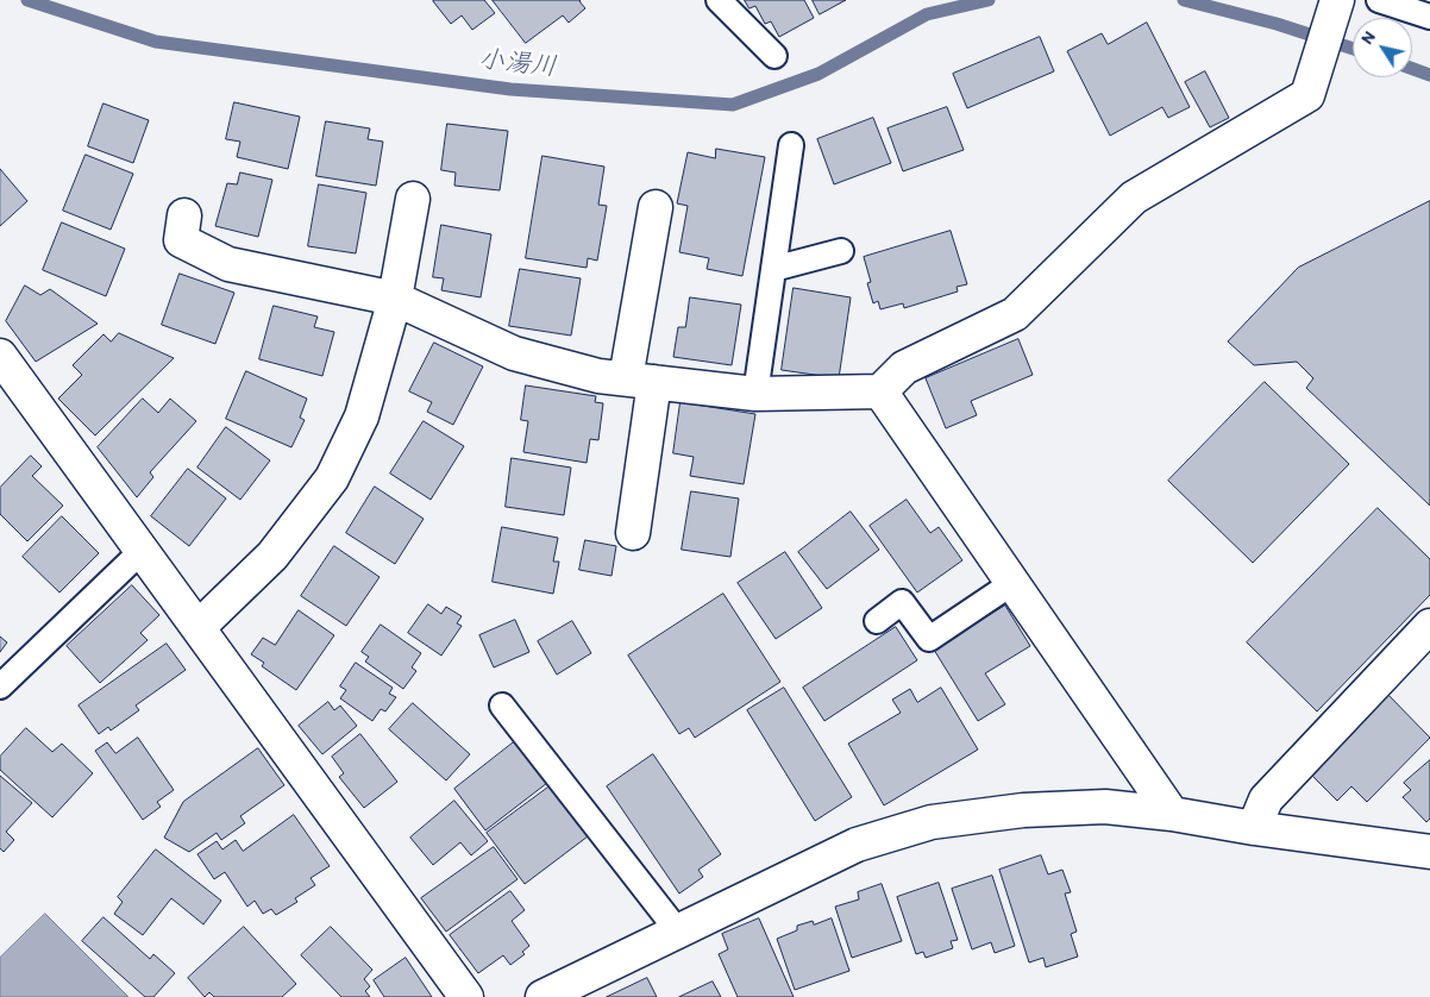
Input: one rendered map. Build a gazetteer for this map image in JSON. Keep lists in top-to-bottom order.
{
  "water": ["小湯川"],
  "north": "top left"
}
